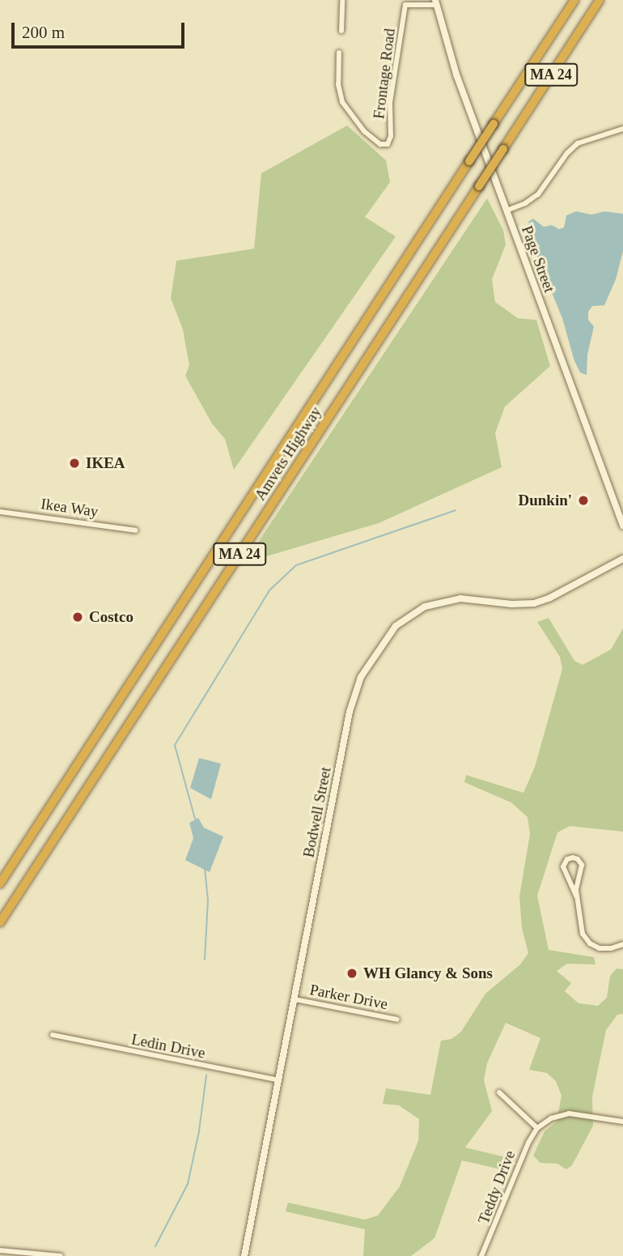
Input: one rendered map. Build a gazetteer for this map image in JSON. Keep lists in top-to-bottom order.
{
  "streets": {
    "highway": ["MA 24", "Amvets Highway"],
    "street": [
      "Frontage Road",
      "Page Street",
      "Ikea Way",
      "Bodwell Street",
      "Parker Drive",
      "Ledin Drive",
      "Teddy Drive"
    ]
  },
  "crossings": [
    ["Frontage Road", "Page Street"],
    ["Bodwell Street", "Parker Drive"],
    ["Bodwell Street", "Ledin Drive"]
  ],
  "places": [
    "IKEA",
    "Dunkin'",
    "Costco",
    "WH Glancy & Sons"
  ],
  "scale_bar": "200 m"
}
